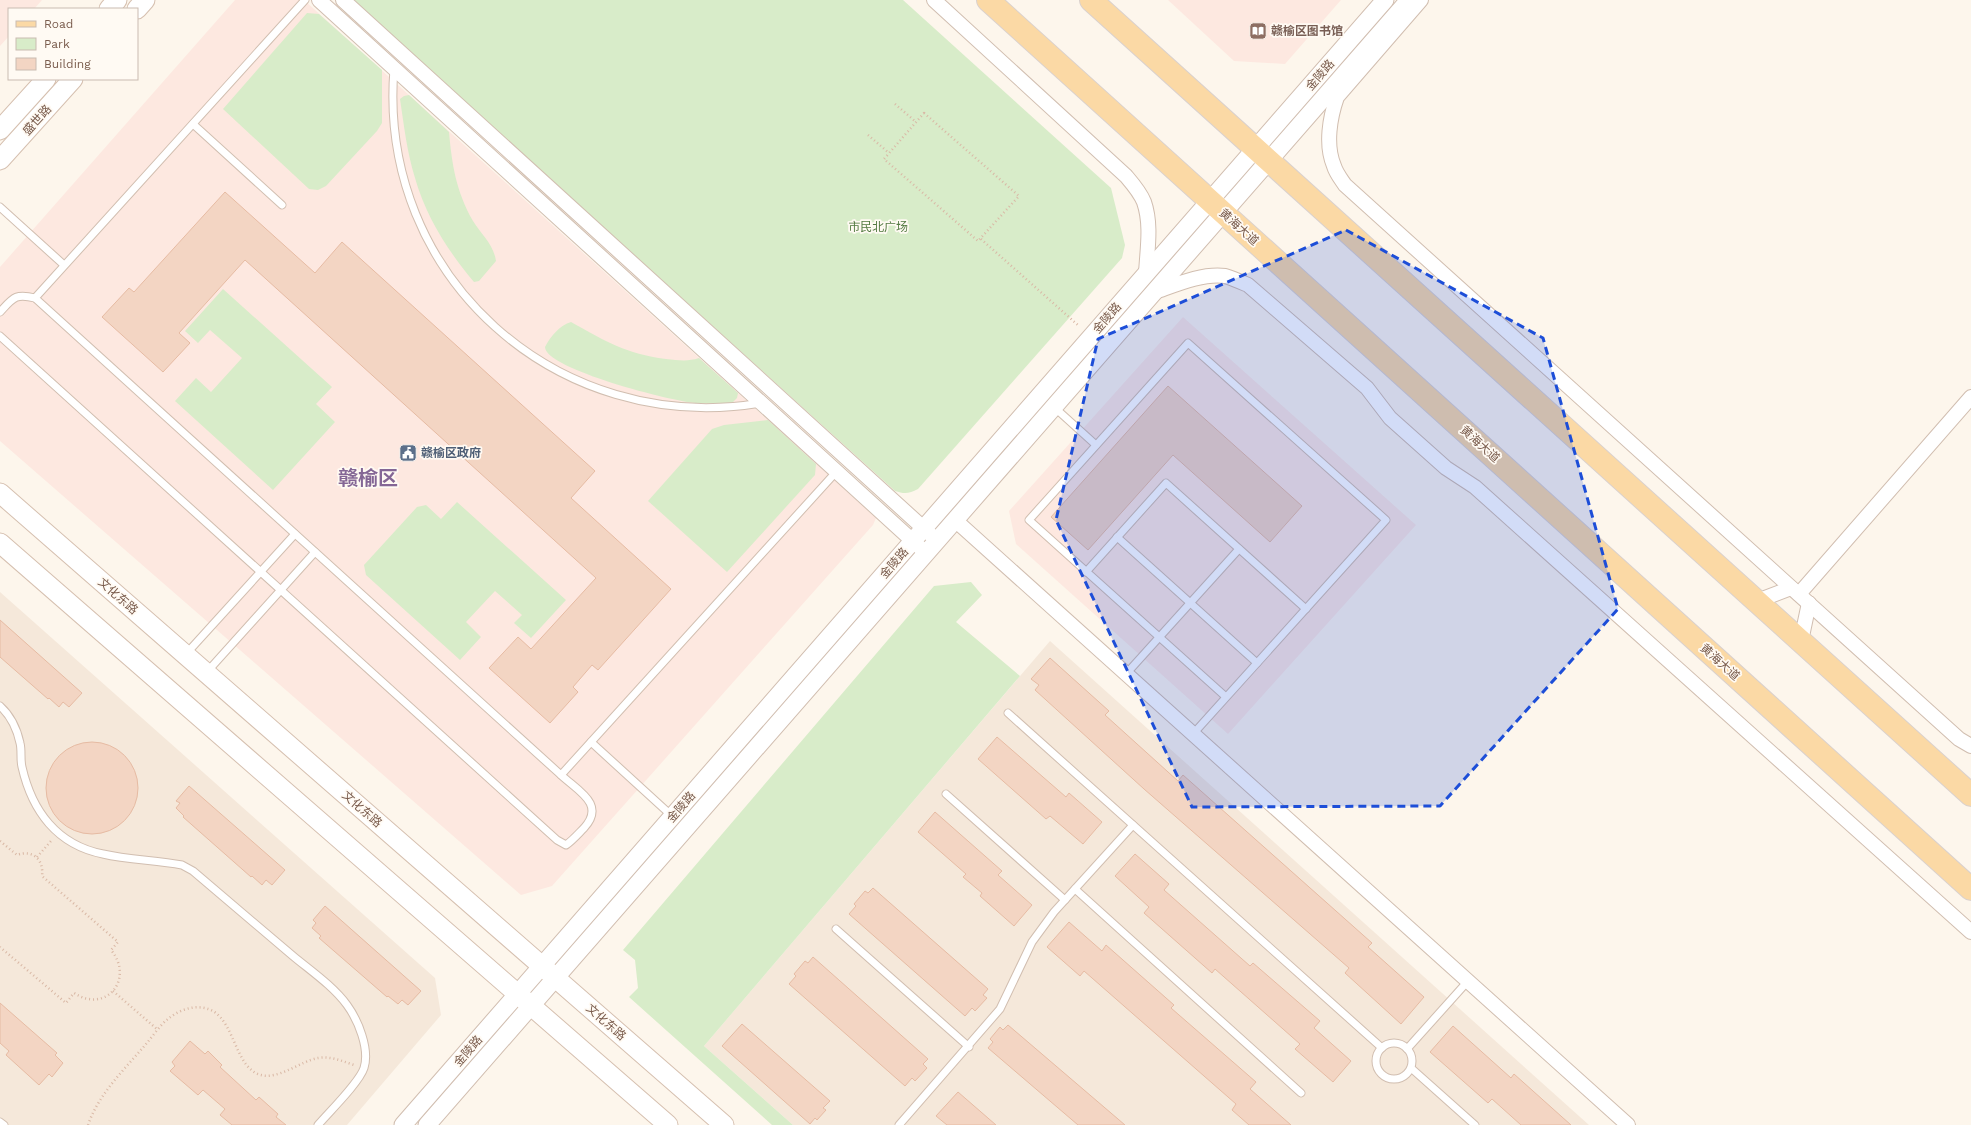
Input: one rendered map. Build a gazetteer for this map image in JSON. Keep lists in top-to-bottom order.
{
  "streets": {
    "main road": ["盛世路", "黄海大道", "文化东路"],
    "street": ["金陵路"]
  },
  "crossings": [
    ["金陵路", "黄海大道"],
    ["金陵路", "文化东路"]
  ],
  "districts": ["赣榆区"],
  "parks": ["市民北广场"],
  "places": {
    "library": ["赣榆区图书馆"],
    "public building": ["赣榆区政府"]
  },
  "legend": ["Road", "Park", "Building"]
}
